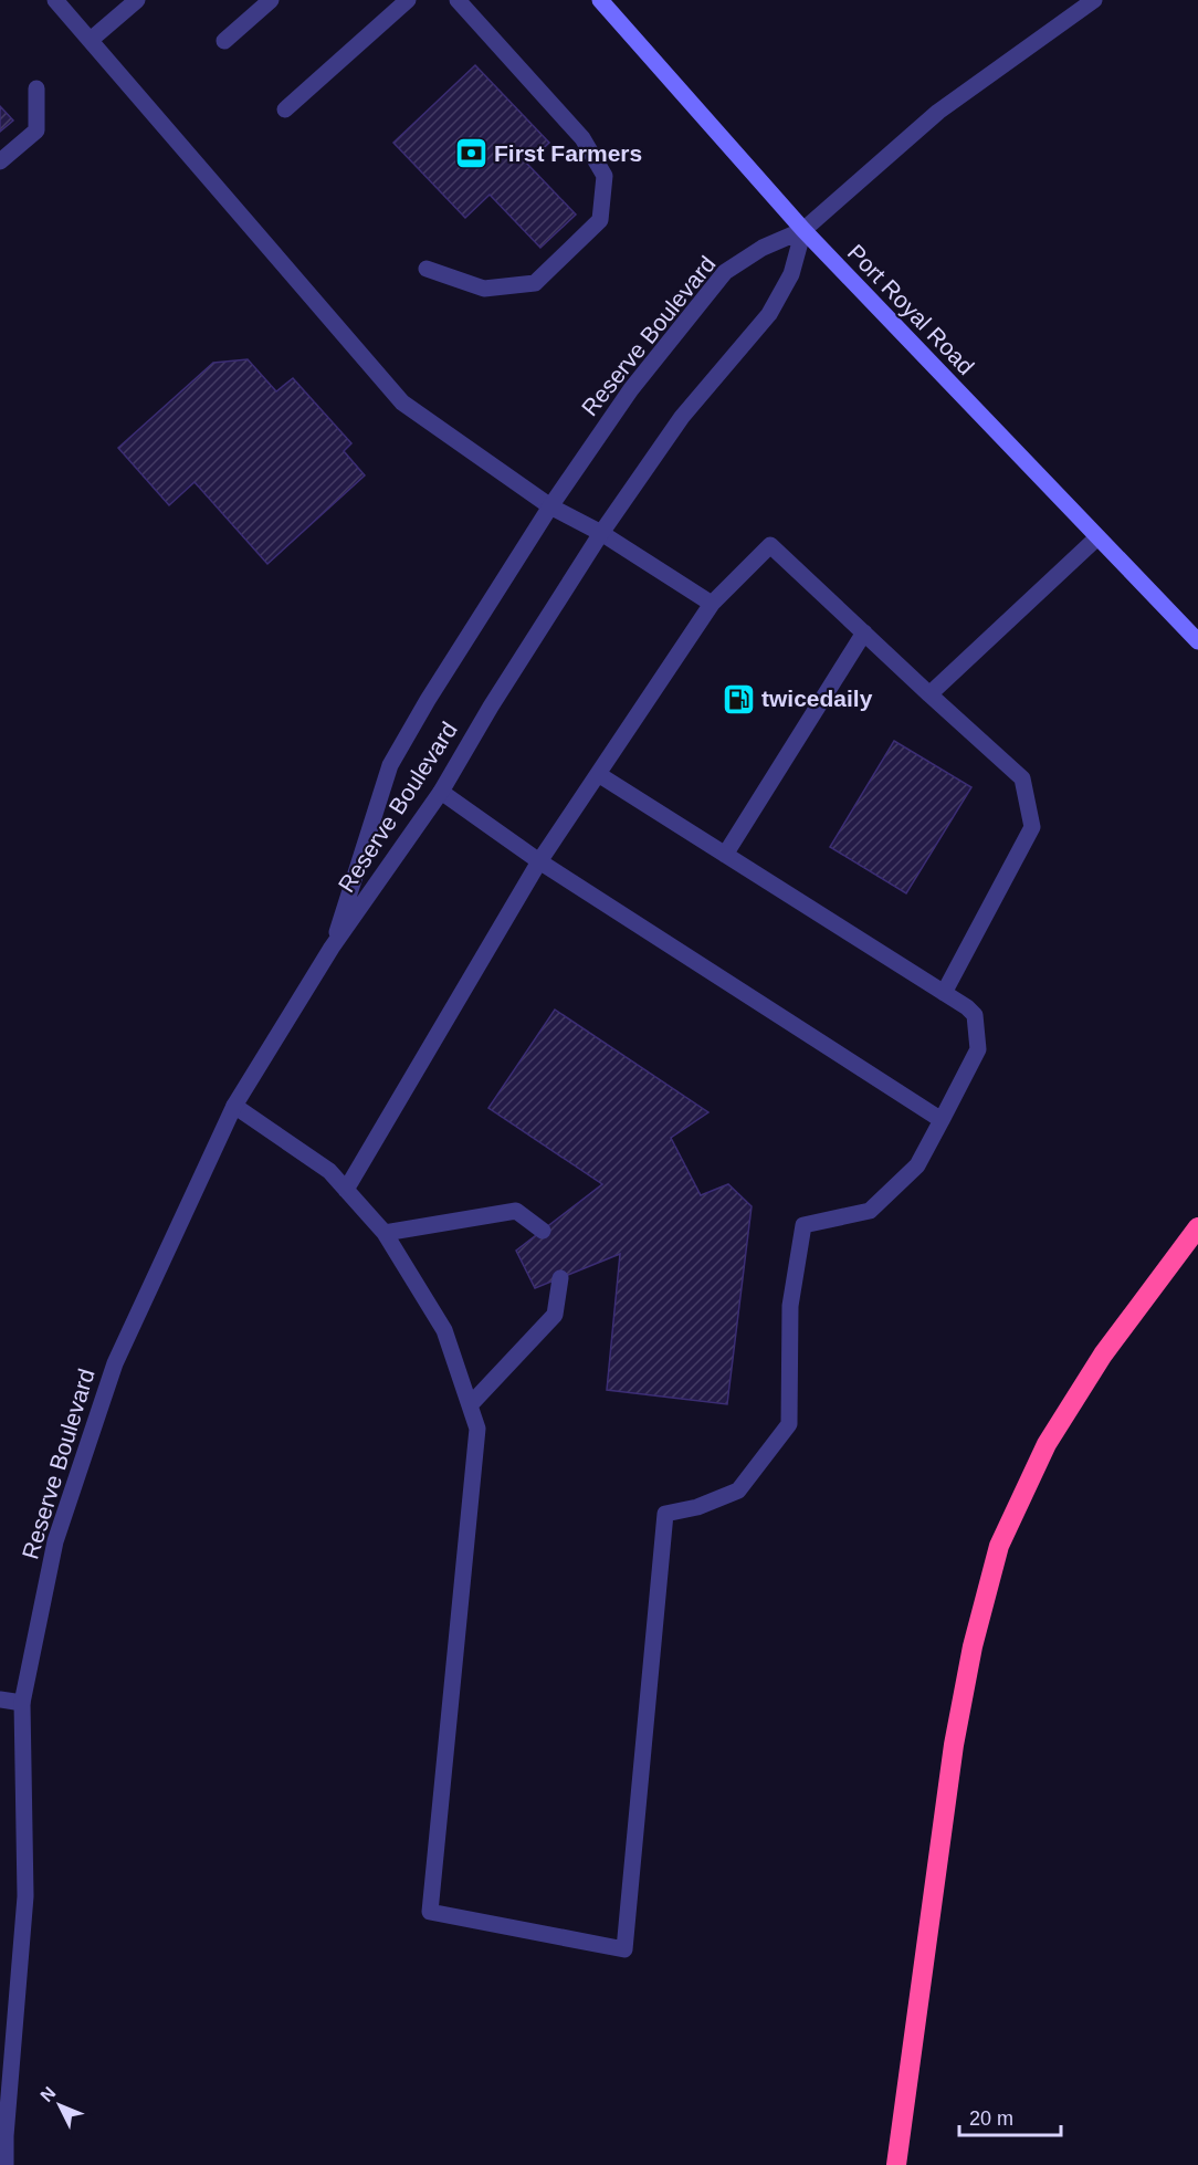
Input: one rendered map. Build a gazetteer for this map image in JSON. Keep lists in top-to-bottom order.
{
  "streets": {
    "main road": ["Port Royal Road"],
    "street": ["Reserve Boulevard"]
  },
  "crossings": [
    ["Port Royal Road", "Reserve Boulevard"]
  ],
  "places": {
    "bank": ["First Farmers"],
    "fuel station": ["twicedaily"]
  },
  "scale_bar": "20 m",
  "north": "top left"
}
